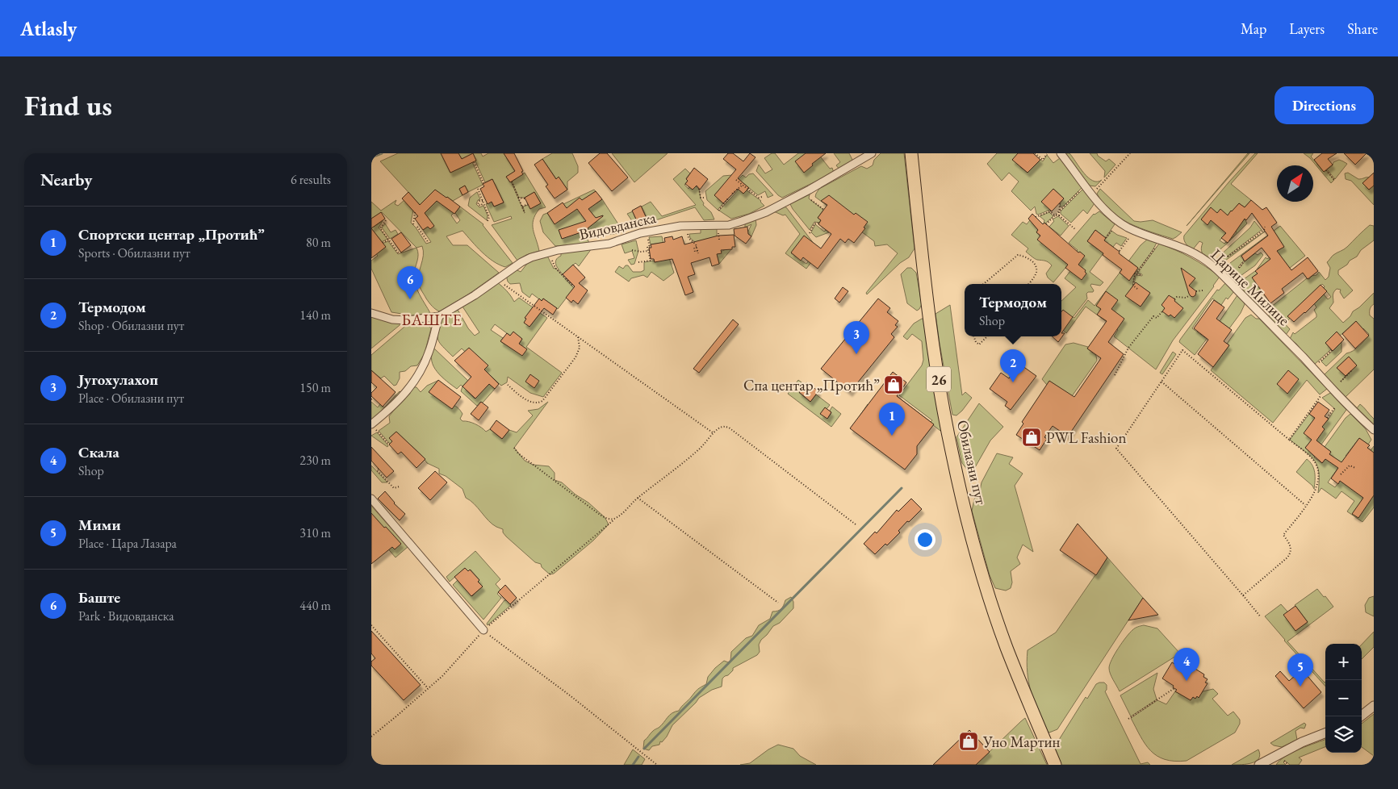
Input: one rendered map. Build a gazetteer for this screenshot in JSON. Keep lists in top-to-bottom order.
{
  "streets": {
    "main road": ["26", "Обилазни пут"],
    "street": ["Видовданска", "Царице Милице"]
  },
  "districts": ["БАШТЕ"],
  "places": {
    "shop": ["Спа центар „Протић”", "PWL Fashion", "Уно Мартин"]
  },
  "north": "top right",
  "page": {
    "header": "Atlasly",
    "nav": ["Map", "Layers", "Share"],
    "buttons": "Directions",
    "title": "Find us",
    "heading": ["Nearby", "6 results"],
    "list": [
      {
        "mark": "1",
        "name": "Спортски центар „Протић”",
        "note": "Sports · Обилазни пут",
        "value": "80 m"
      },
      {
        "mark": "2",
        "name": "Термодом",
        "note": "Shop · Обилазни пут",
        "value": "140 m"
      },
      {
        "mark": "3",
        "name": "Југохулахоп",
        "note": "Place · Обилазни пут",
        "value": "150 m"
      },
      {
        "mark": "4",
        "name": "Скала",
        "note": "Shop",
        "value": "230 m"
      },
      {
        "mark": "5",
        "name": "Мими",
        "note": "Place · Цара Лазара",
        "value": "310 m"
      },
      {
        "mark": "6",
        "name": "Баште",
        "note": "Park · Видовданска",
        "value": "440 m"
      }
    ],
    "pins": [
      "6",
      "3",
      "2",
      "1",
      "4",
      "5"
    ],
    "popup": ["Термодом", "Shop"],
    "map_buttons": ["+", "−"]
  }
}
